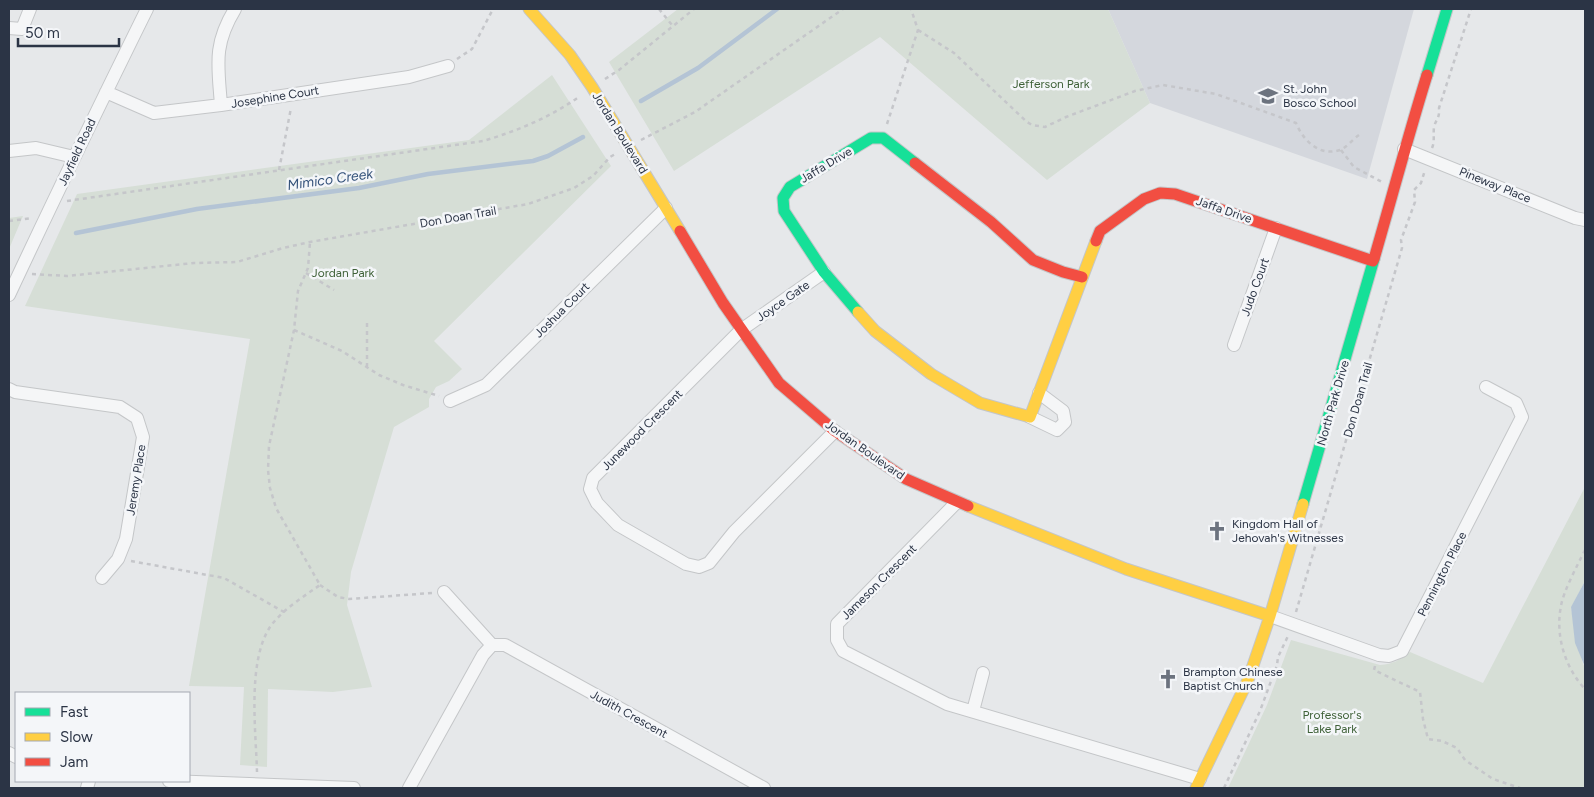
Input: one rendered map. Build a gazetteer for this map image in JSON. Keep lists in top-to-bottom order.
{
  "streets": {
    "street": [
      "Josephine Court",
      "Jordan Boulevard",
      "Jayfield Road",
      "Jaffa Drive",
      "Pineway Place",
      "Judo Court",
      "Joyce Gate",
      "Joshua Court",
      "North Park Drive",
      "Junewood Crescent",
      "Jeremy Place",
      "Pennington Place",
      "Jameson Crescent",
      "Judith Crescent"
    ],
    "path": ["Don Doan Trail"]
  },
  "crossings": [
    ["Josephine Court", "Jayfield Road"],
    ["Jordan Boulevard", "Don Doan Trail"],
    ["Jordan Boulevard", "Joyce Gate"],
    ["Jordan Boulevard", "Joshua Court"],
    ["Jordan Boulevard", "North Park Drive"],
    ["Jordan Boulevard", "Junewood Crescent"],
    ["Jordan Boulevard", "Jameson Crescent"],
    ["Jayfield Road", "Don Doan Trail"],
    ["Jaffa Drive", "Judo Court"],
    ["Jaffa Drive", "Joyce Gate"],
    ["Jaffa Drive", "North Park Drive"],
    ["Pineway Place", "Don Doan Trail"],
    ["Pineway Place", "North Park Drive"],
    ["Joyce Gate", "Junewood Crescent"],
    ["North Park Drive", "Jameson Crescent"]
  ],
  "water": ["Mimico Creek"],
  "parks": ["Jefferson Park", "Jordan Park", "Professor's Lake Park"],
  "places": {
    "school or university": ["St. John Bosco School"],
    "church": ["Kingdom Hall of Jehovah's Witnesses", "Brampton Chinese Baptist Church"]
  },
  "legend": ["Fast", "Slow", "Jam"],
  "scale_bar": "50 m"
}
